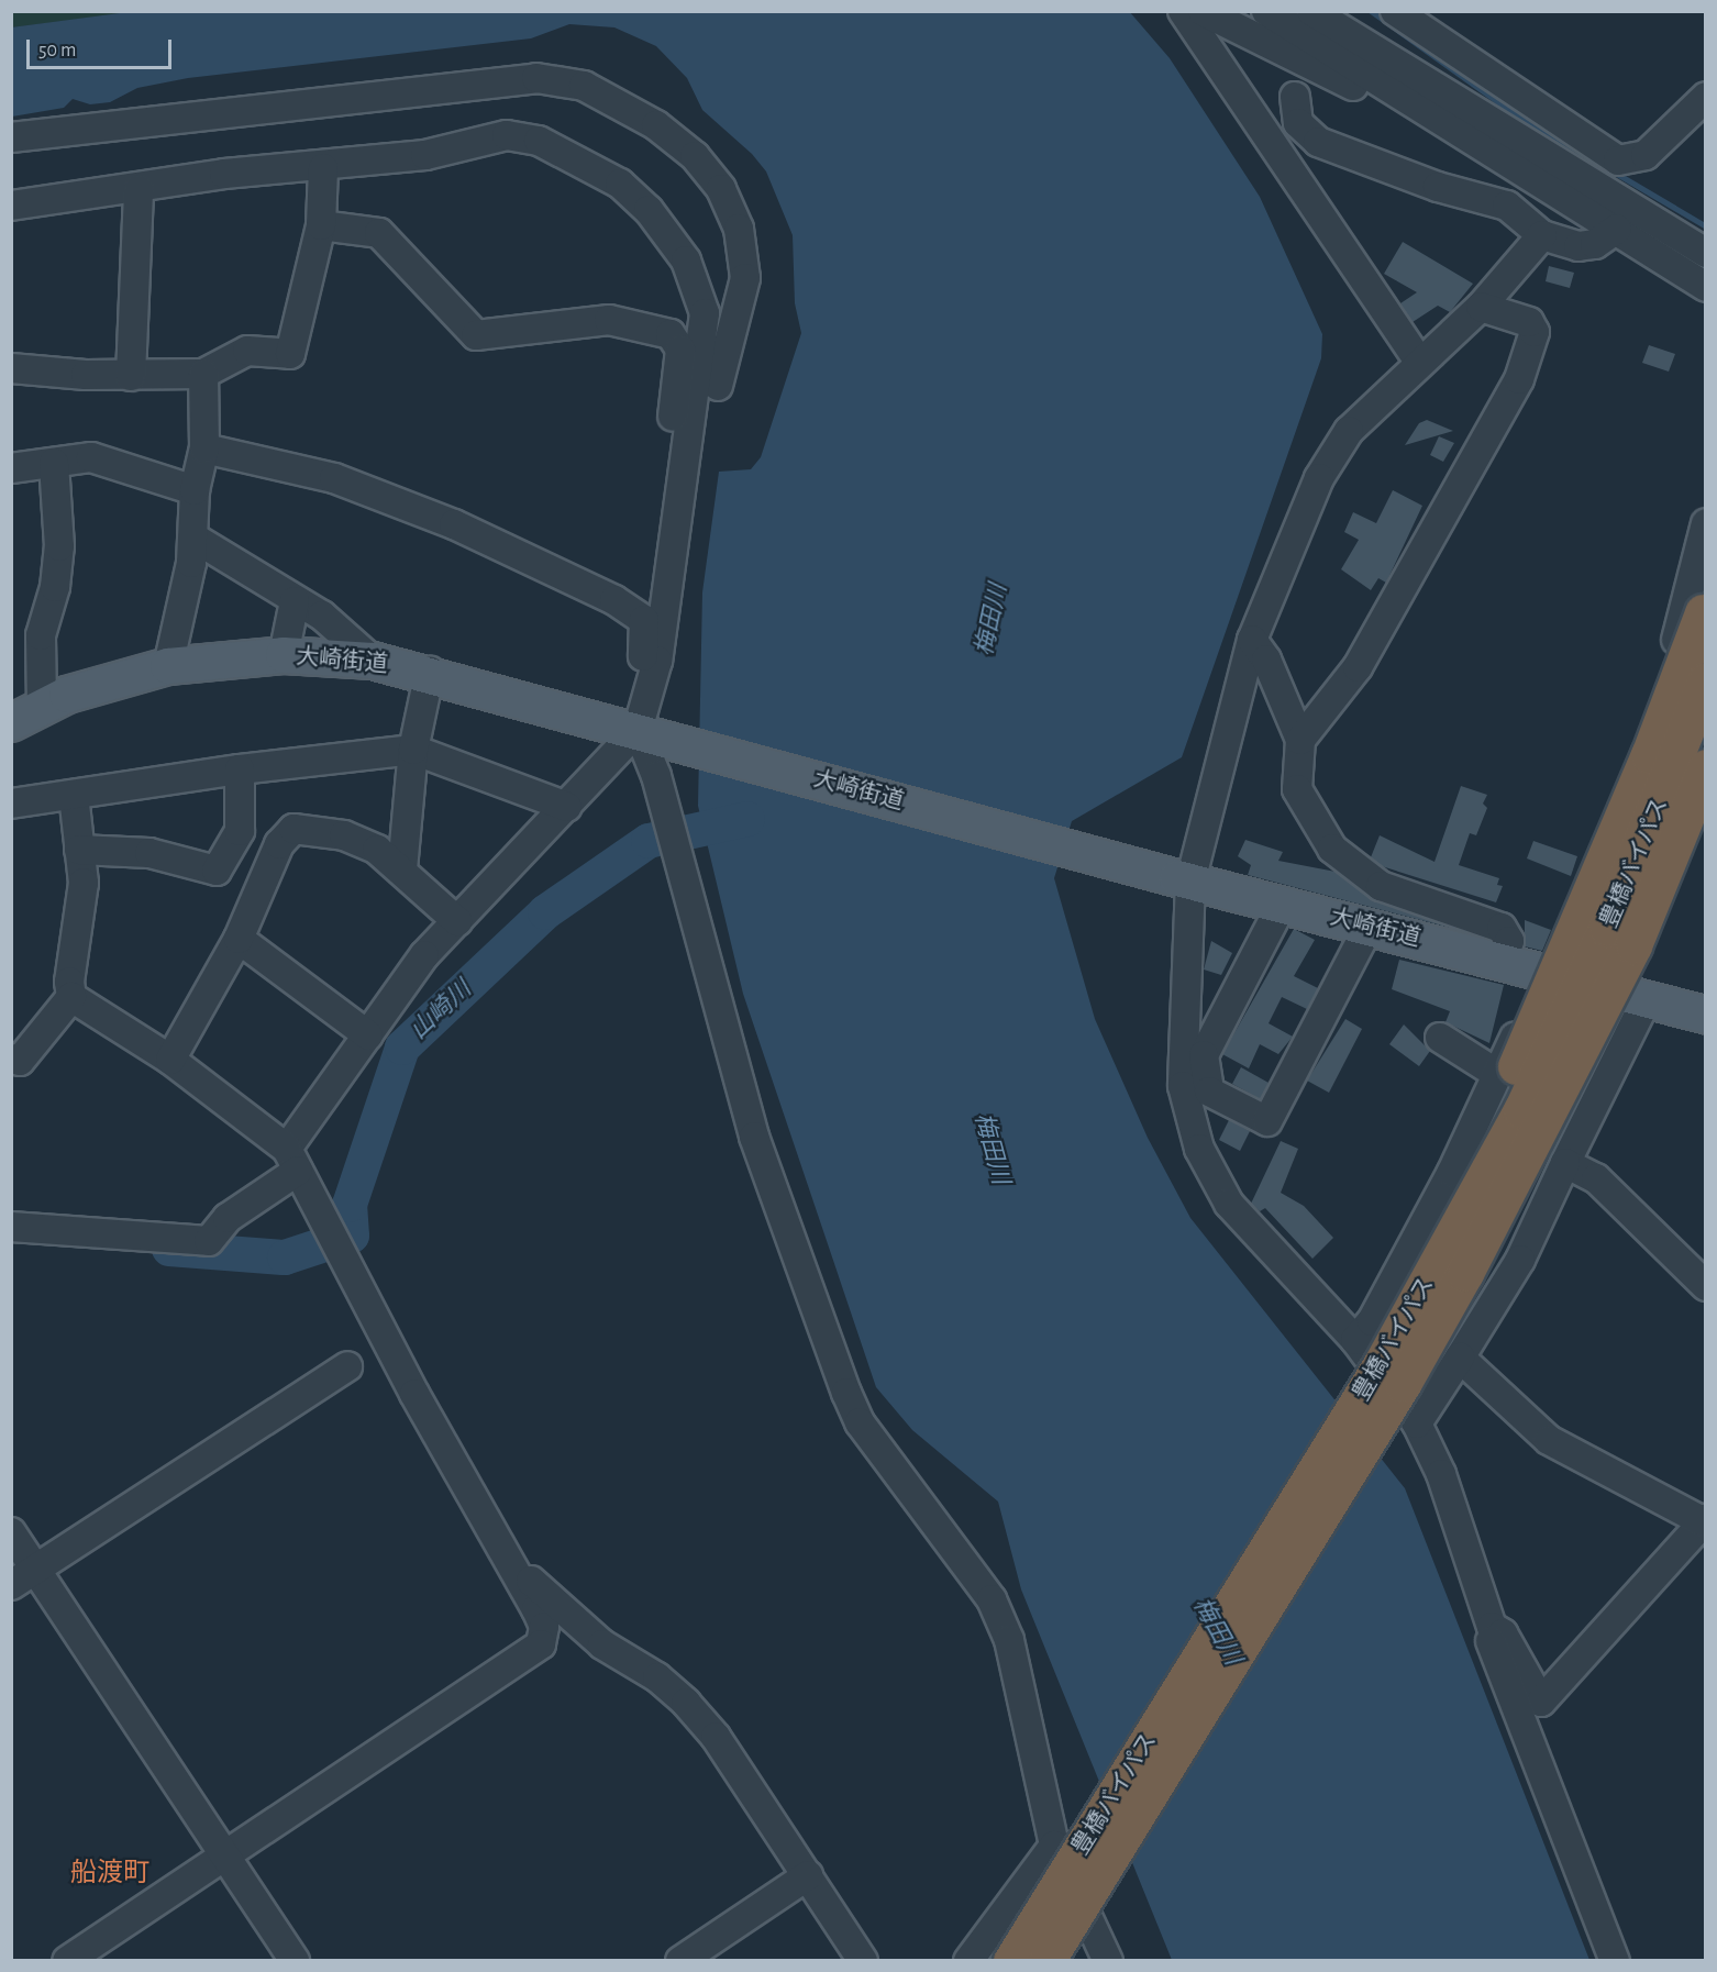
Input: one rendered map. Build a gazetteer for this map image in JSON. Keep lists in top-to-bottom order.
{
  "streets": {
    "highway": ["豊橋バイパス"],
    "main road": ["大崎街道"]
  },
  "districts": ["船渡町"],
  "water": ["梅田川", "山崎川"],
  "scale_bar": "50 m"
}
